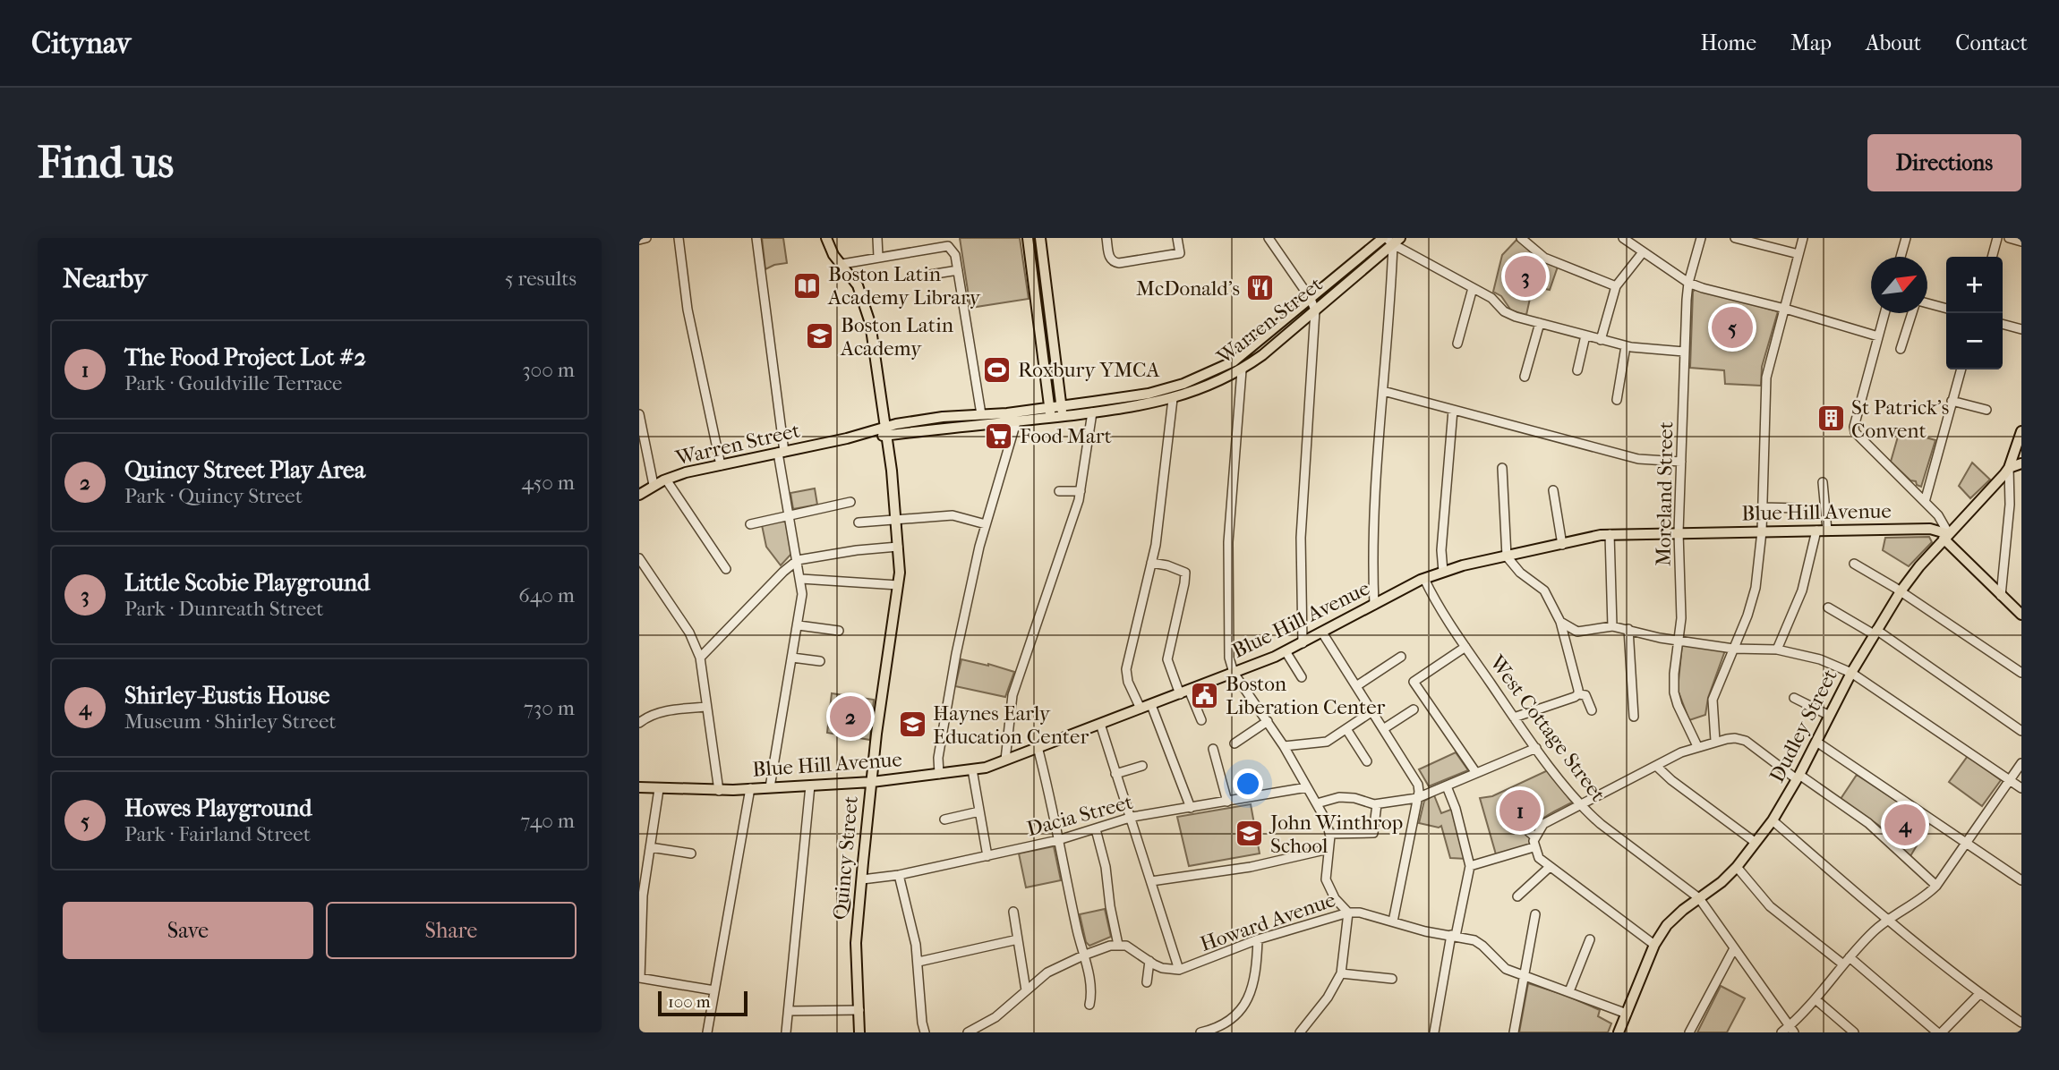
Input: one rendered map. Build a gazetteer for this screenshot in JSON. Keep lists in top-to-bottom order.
{
  "streets": {
    "main road": [
      "Warren Street",
      "Blue Hill Avenue",
      "Dudley Street",
      "Quincy Street"
    ],
    "street": [
      "Moreland Street",
      "West Cottage Street",
      "Dacia Street",
      "Howard Avenue"
    ]
  },
  "crossings": [
    ["Warren Street", "Quincy Street"],
    ["Moreland Street", "Blue Hill Avenue"],
    ["Blue Hill Avenue", "Dudley Street"],
    ["Blue Hill Avenue", "West Cottage Street"],
    ["Blue Hill Avenue", "Quincy Street"],
    ["Dudley Street", "West Cottage Street"],
    ["Dudley Street", "Howard Avenue"],
    ["Dacia Street", "Quincy Street"]
  ],
  "places": {
    "library": ["Boston Latin Academy Library"],
    "restaurant": ["McDonald's"],
    "school or university": ["Boston Latin Academy", "Haynes Early Education Center", "John Winthrop School"],
    "sports": ["Roxbury YMCA"],
    "building": ["St Patrick's Convent"],
    "supermarket": ["Food Mart"],
    "public building": ["Boston Liberation Center"]
  },
  "scale_bar": "100 m",
  "north": "top right",
  "page": {
    "header": "Citynav",
    "nav": [
      "Home",
      "Map",
      "About",
      "Contact"
    ],
    "buttons": [
      "Directions",
      ["Save", "Share"]
    ],
    "title": "Find us",
    "heading": ["Nearby", "5 results"],
    "pins": [
      "3",
      "5",
      "2",
      "1",
      "4"
    ],
    "map_buttons": ["+", "−"],
    "list": [
      {
        "mark": "1",
        "name": "The Food Project Lot #2",
        "note": "Park · Gouldville Terrace",
        "value": "300 m"
      },
      {
        "mark": "2",
        "name": "Quincy Street Play Area",
        "note": "Park · Quincy Street",
        "value": "450 m"
      },
      {
        "mark": "3",
        "name": "Little Scobie Playground",
        "note": "Park · Dunreath Street",
        "value": "640 m"
      },
      {
        "mark": "4",
        "name": "Shirley-Eustis House",
        "note": "Museum · Shirley Street",
        "value": "730 m"
      },
      {
        "mark": "5",
        "name": "Howes Playground",
        "note": "Park · Fairland Street",
        "value": "740 m"
      }
    ],
    "scale": "100 m"
  }
}
